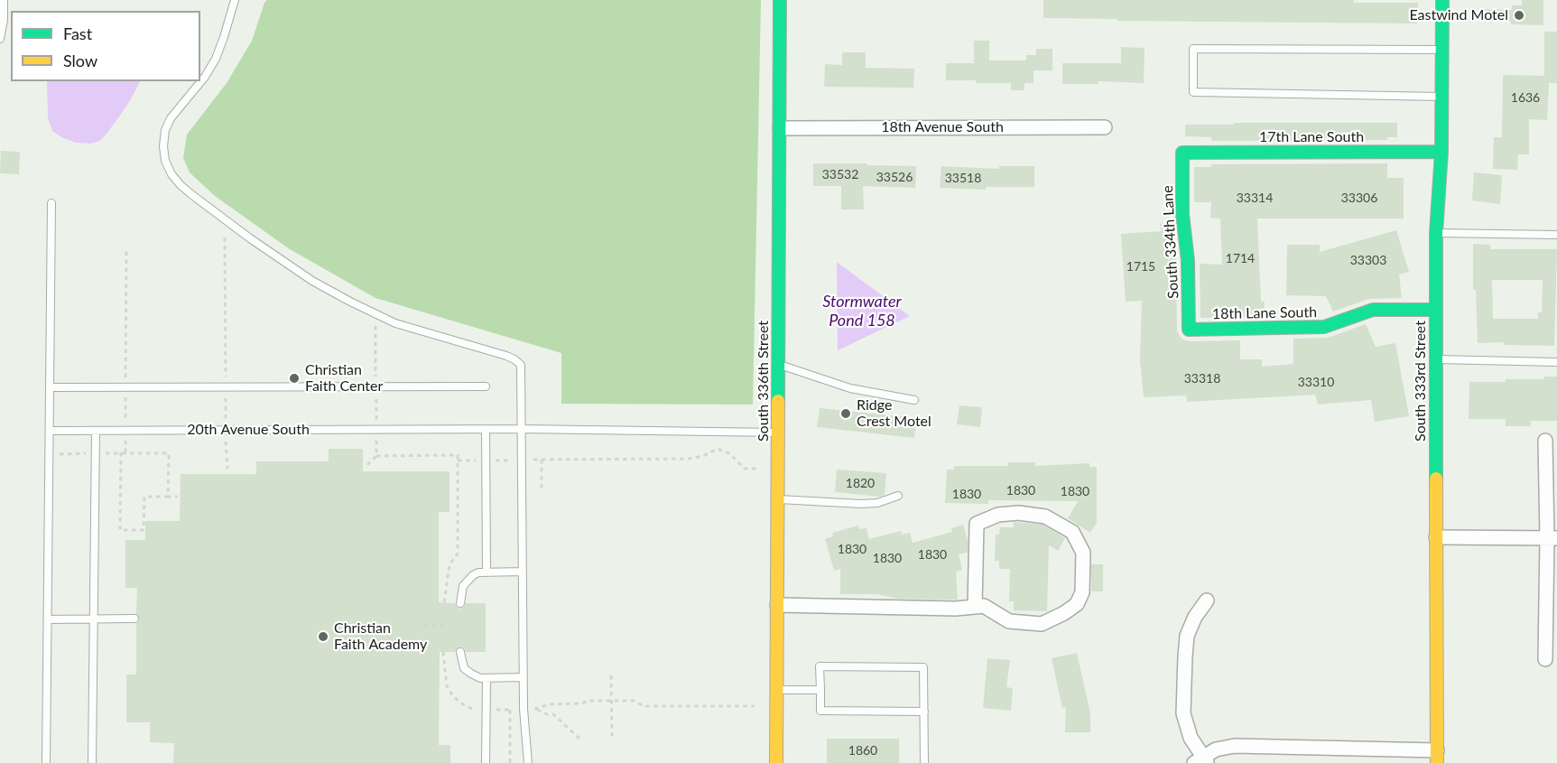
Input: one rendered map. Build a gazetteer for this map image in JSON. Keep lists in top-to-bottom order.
{
  "streets": {
    "street": [
      "18th Avenue South",
      "17th Lane South",
      "South 334th Lane",
      "18th Lane South",
      "South 336th Street",
      "South 333rd Street"
    ],
    "lane": ["20th Avenue South"]
  },
  "crossings": [
    ["18th Avenue South", "South 336th Street"],
    ["17th Lane South", "South 334th Lane"],
    ["17th Lane South", "South 333rd Street"],
    ["South 334th Lane", "18th Lane South"],
    ["18th Lane South", "South 333rd Street"],
    ["South 336th Street", "20th Avenue South"]
  ],
  "water": ["Stormwater Pond 158"],
  "places": [
    "Eastwind Motel",
    "Christian Faith Center",
    "Ridge Crest Motel",
    "Christian Faith Academy"
  ],
  "house_numbers": [
    "1636",
    "33532",
    "33526",
    "33518",
    "33314",
    "33306",
    "1714",
    "33303",
    "1715",
    "33318",
    "33310",
    "1820",
    "1830",
    "1830",
    "1830",
    "1830",
    "1830",
    "1830",
    "1860"
  ],
  "legend": ["Fast", "Slow"]
}
